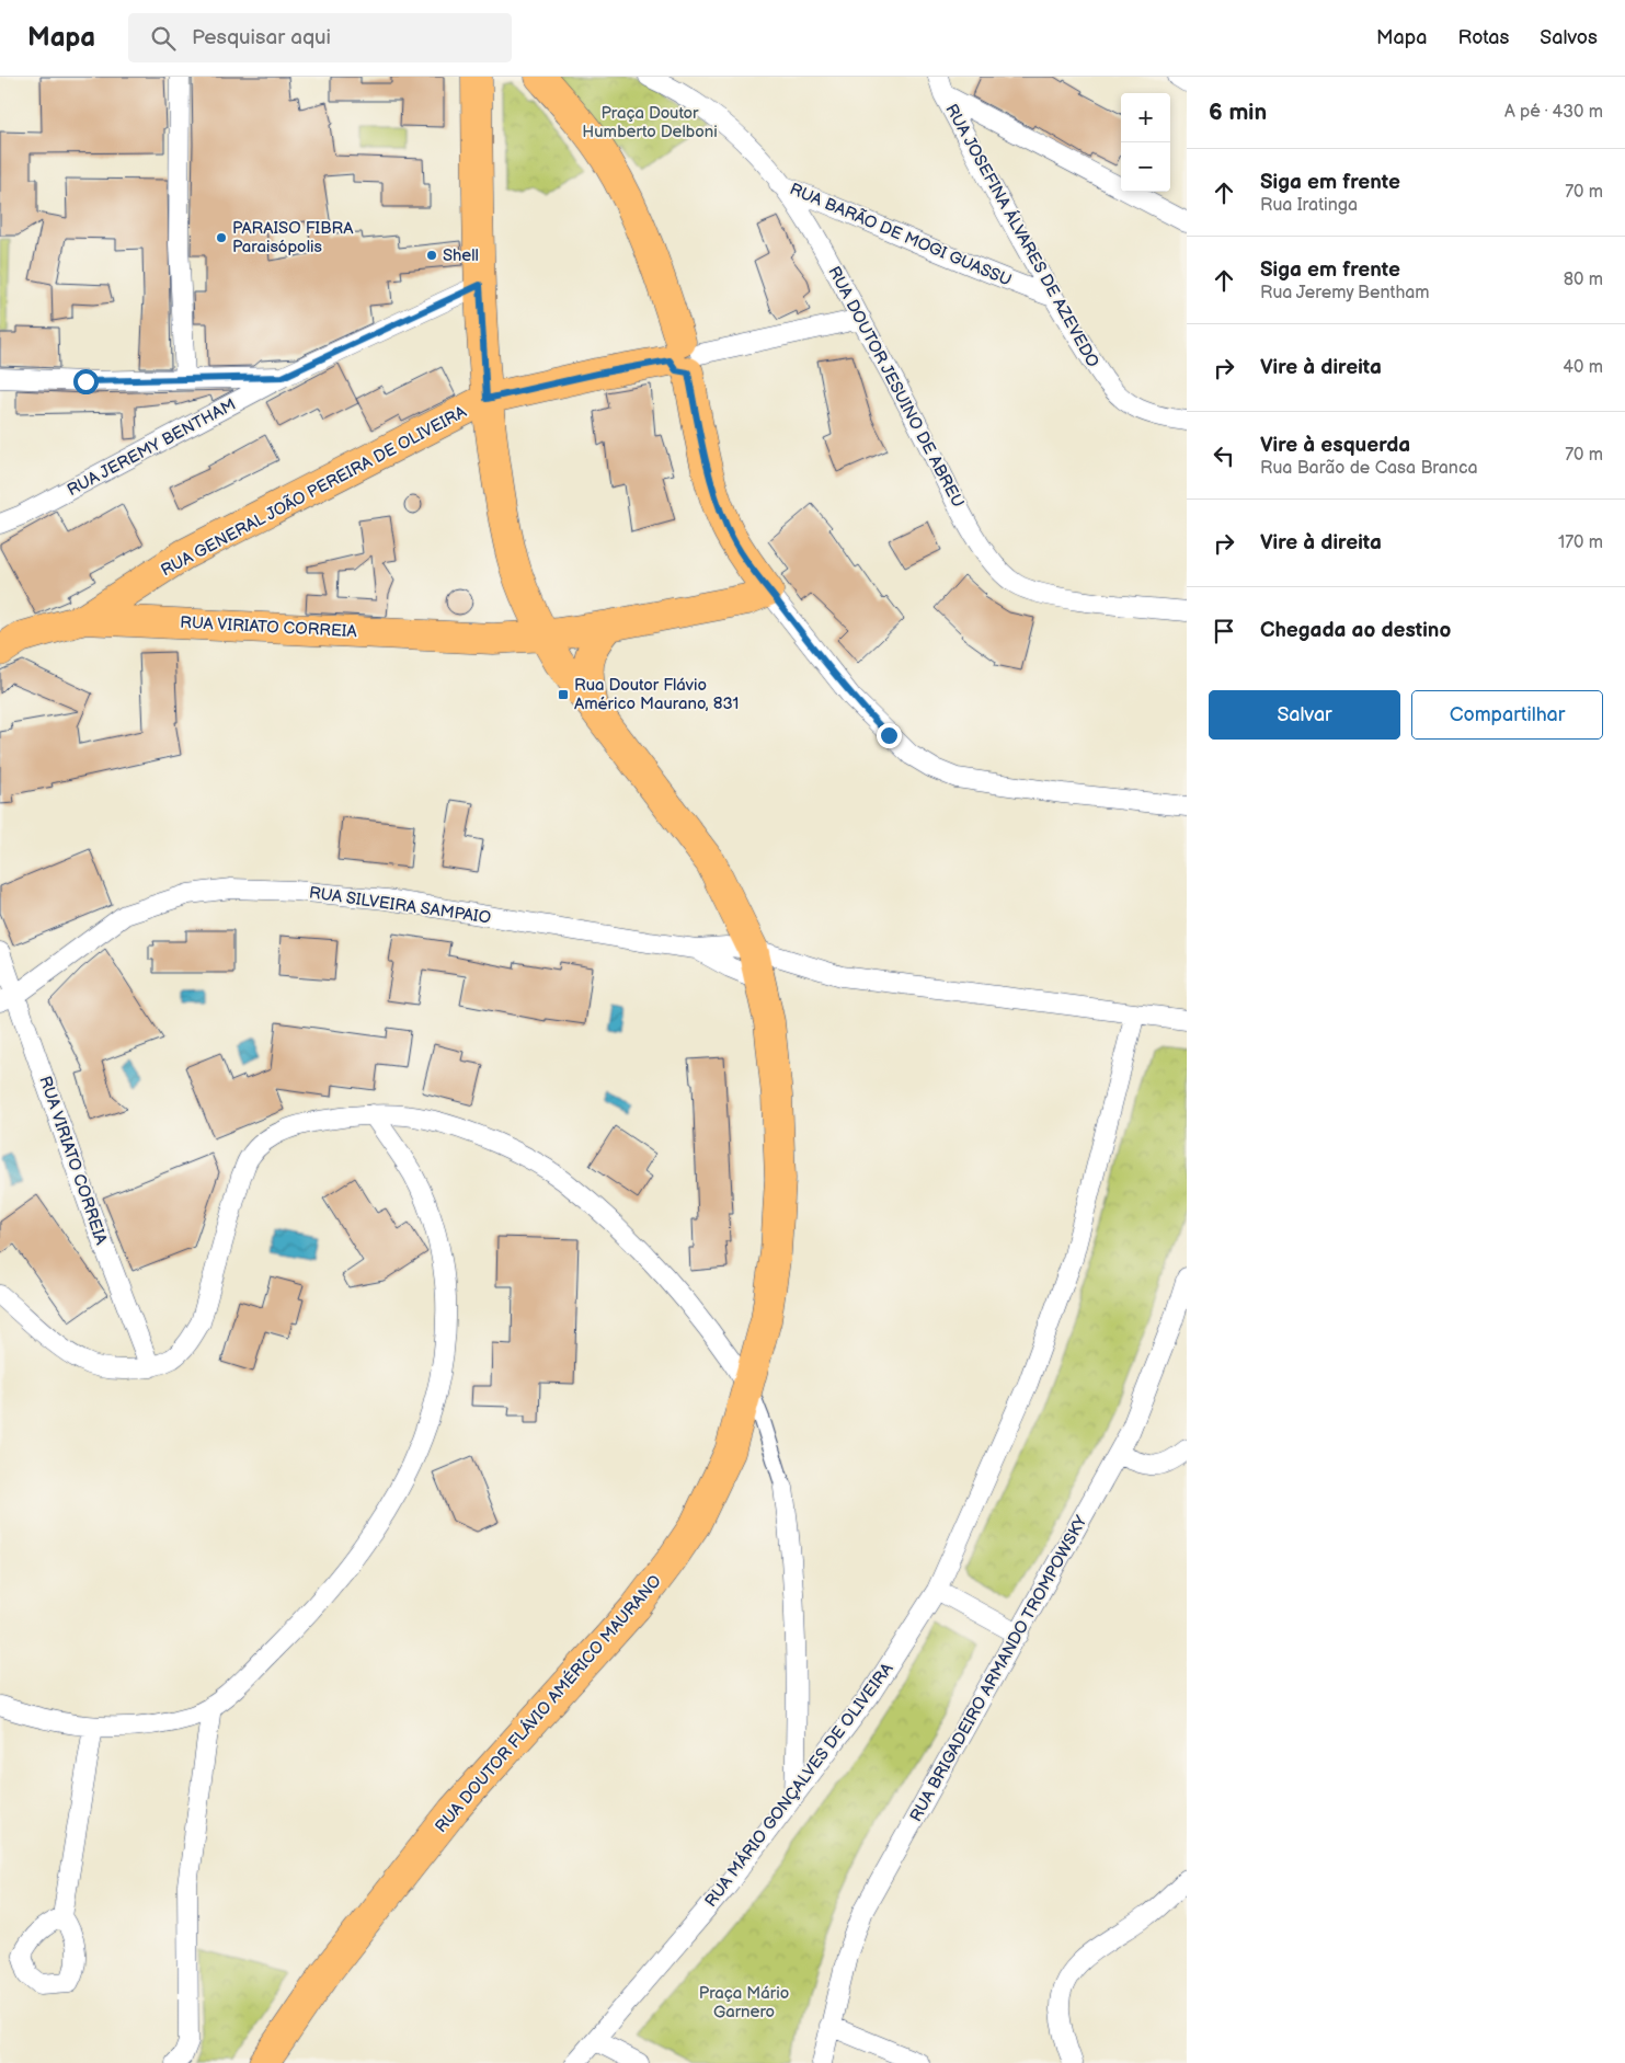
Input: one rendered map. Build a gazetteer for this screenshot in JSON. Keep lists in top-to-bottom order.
{
  "streets": {
    "main road": ["RUA GENERAL JOÃO PEREIRA DE OLIVEIRA", "RUA VIRIATO CORREIA", "RUA DOUTOR FLÁVIO AMÉRICO MAURANO"],
    "street": [
      "RUA BARÃO DE MOGI GUASSU",
      "RUA JOSEFINA ÁLVARES DE AZEVEDO",
      "RUA DOUTOR JESUINO DE ABREU",
      "RUA JEREMY BENTHAM",
      "RUA SILVEIRA SAMPAIO",
      "RUA BRIGADEIRO ARMANDO TROMPOWSKY",
      "RUA MÁRIO GONÇALVES DE OLIVEIRA"
    ]
  },
  "crossings": [
    ["RUA BARÃO DE MOGI GUASSU", "RUA JOSEFINA ÁLVARES DE AZEVEDO"],
    ["RUA BARÃO DE MOGI GUASSU", "RUA DOUTOR JESUINO DE ABREU"],
    ["RUA JEREMY BENTHAM", "RUA DOUTOR FLÁVIO AMÉRICO MAURANO"],
    ["RUA GENERAL JOÃO PEREIRA DE OLIVEIRA", "RUA VIRIATO CORREIA"],
    ["RUA GENERAL JOÃO PEREIRA DE OLIVEIRA", "RUA DOUTOR FLÁVIO AMÉRICO MAURANO"],
    ["RUA VIRIATO CORREIA", "RUA SILVEIRA SAMPAIO"],
    ["RUA VIRIATO CORREIA", "RUA DOUTOR FLÁVIO AMÉRICO MAURANO"],
    ["RUA SILVEIRA SAMPAIO", "RUA DOUTOR FLÁVIO AMÉRICO MAURANO"],
    ["RUA SILVEIRA SAMPAIO", "RUA MÁRIO GONÇALVES DE OLIVEIRA"]
  ],
  "parks": ["Praça Doutor Humberto Delboni", "Praça Mário Garnero"],
  "places": {
    "other": ["PARAISO FIBRA Paraisópolis", "Shell"],
    "transit": ["Rua Doutor Flávio Américo Maurano, 831"]
  },
  "page": {
    "header": "Mapa",
    "search": "Pesquisar aqui",
    "nav": ["Mapa", "Rotas", "Salvos"],
    "heading": ["6 min", "A pé · 430 m"],
    "map_buttons": ["+", "−"],
    "list": [
      ["Siga em frente", "Rua Iratinga", "70 m"],
      ["Siga em frente", "Rua Jeremy Bentham", "80 m"],
      ["Vire à direita", "40 m"],
      ["Vire à esquerda", "Rua Barão de Casa Branca", "70 m"],
      ["Vire à direita", "170 m"],
      "Chegada ao destino"
    ],
    "buttons": ["Salvar", "Compartilhar"]
  }
}
